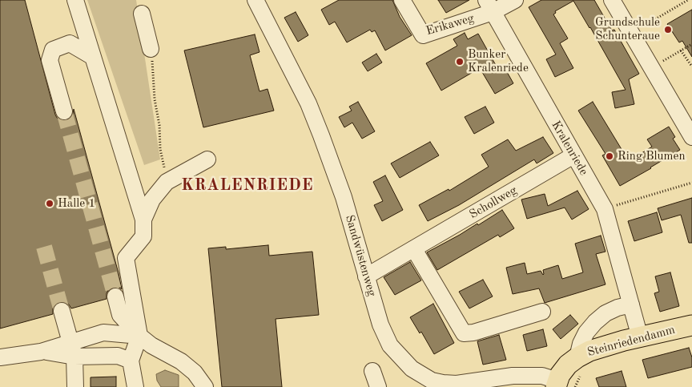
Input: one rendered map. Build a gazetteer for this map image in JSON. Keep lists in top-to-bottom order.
{
  "streets": {
    "main road": ["Steinriedendamm"],
    "street": [
      "Erikaweg",
      "Kralenriede",
      "Schollweg",
      "Sandwüstenweg"
    ]
  },
  "crossings": [
    ["Erikaweg", "Kralenriede"],
    ["Kralenriede", "Schollweg"],
    ["Kralenriede", "Steinriedendamm"],
    ["Schollweg", "Sandwüstenweg"],
    ["Sandwüstenweg", "Steinriedendamm"]
  ],
  "districts": ["KRALENRIEDE"],
  "places": [
    "Grundschule Schunteraue",
    "Bunker Kralenriede",
    "Ring Blumen",
    "Halle 1"
  ]
}
